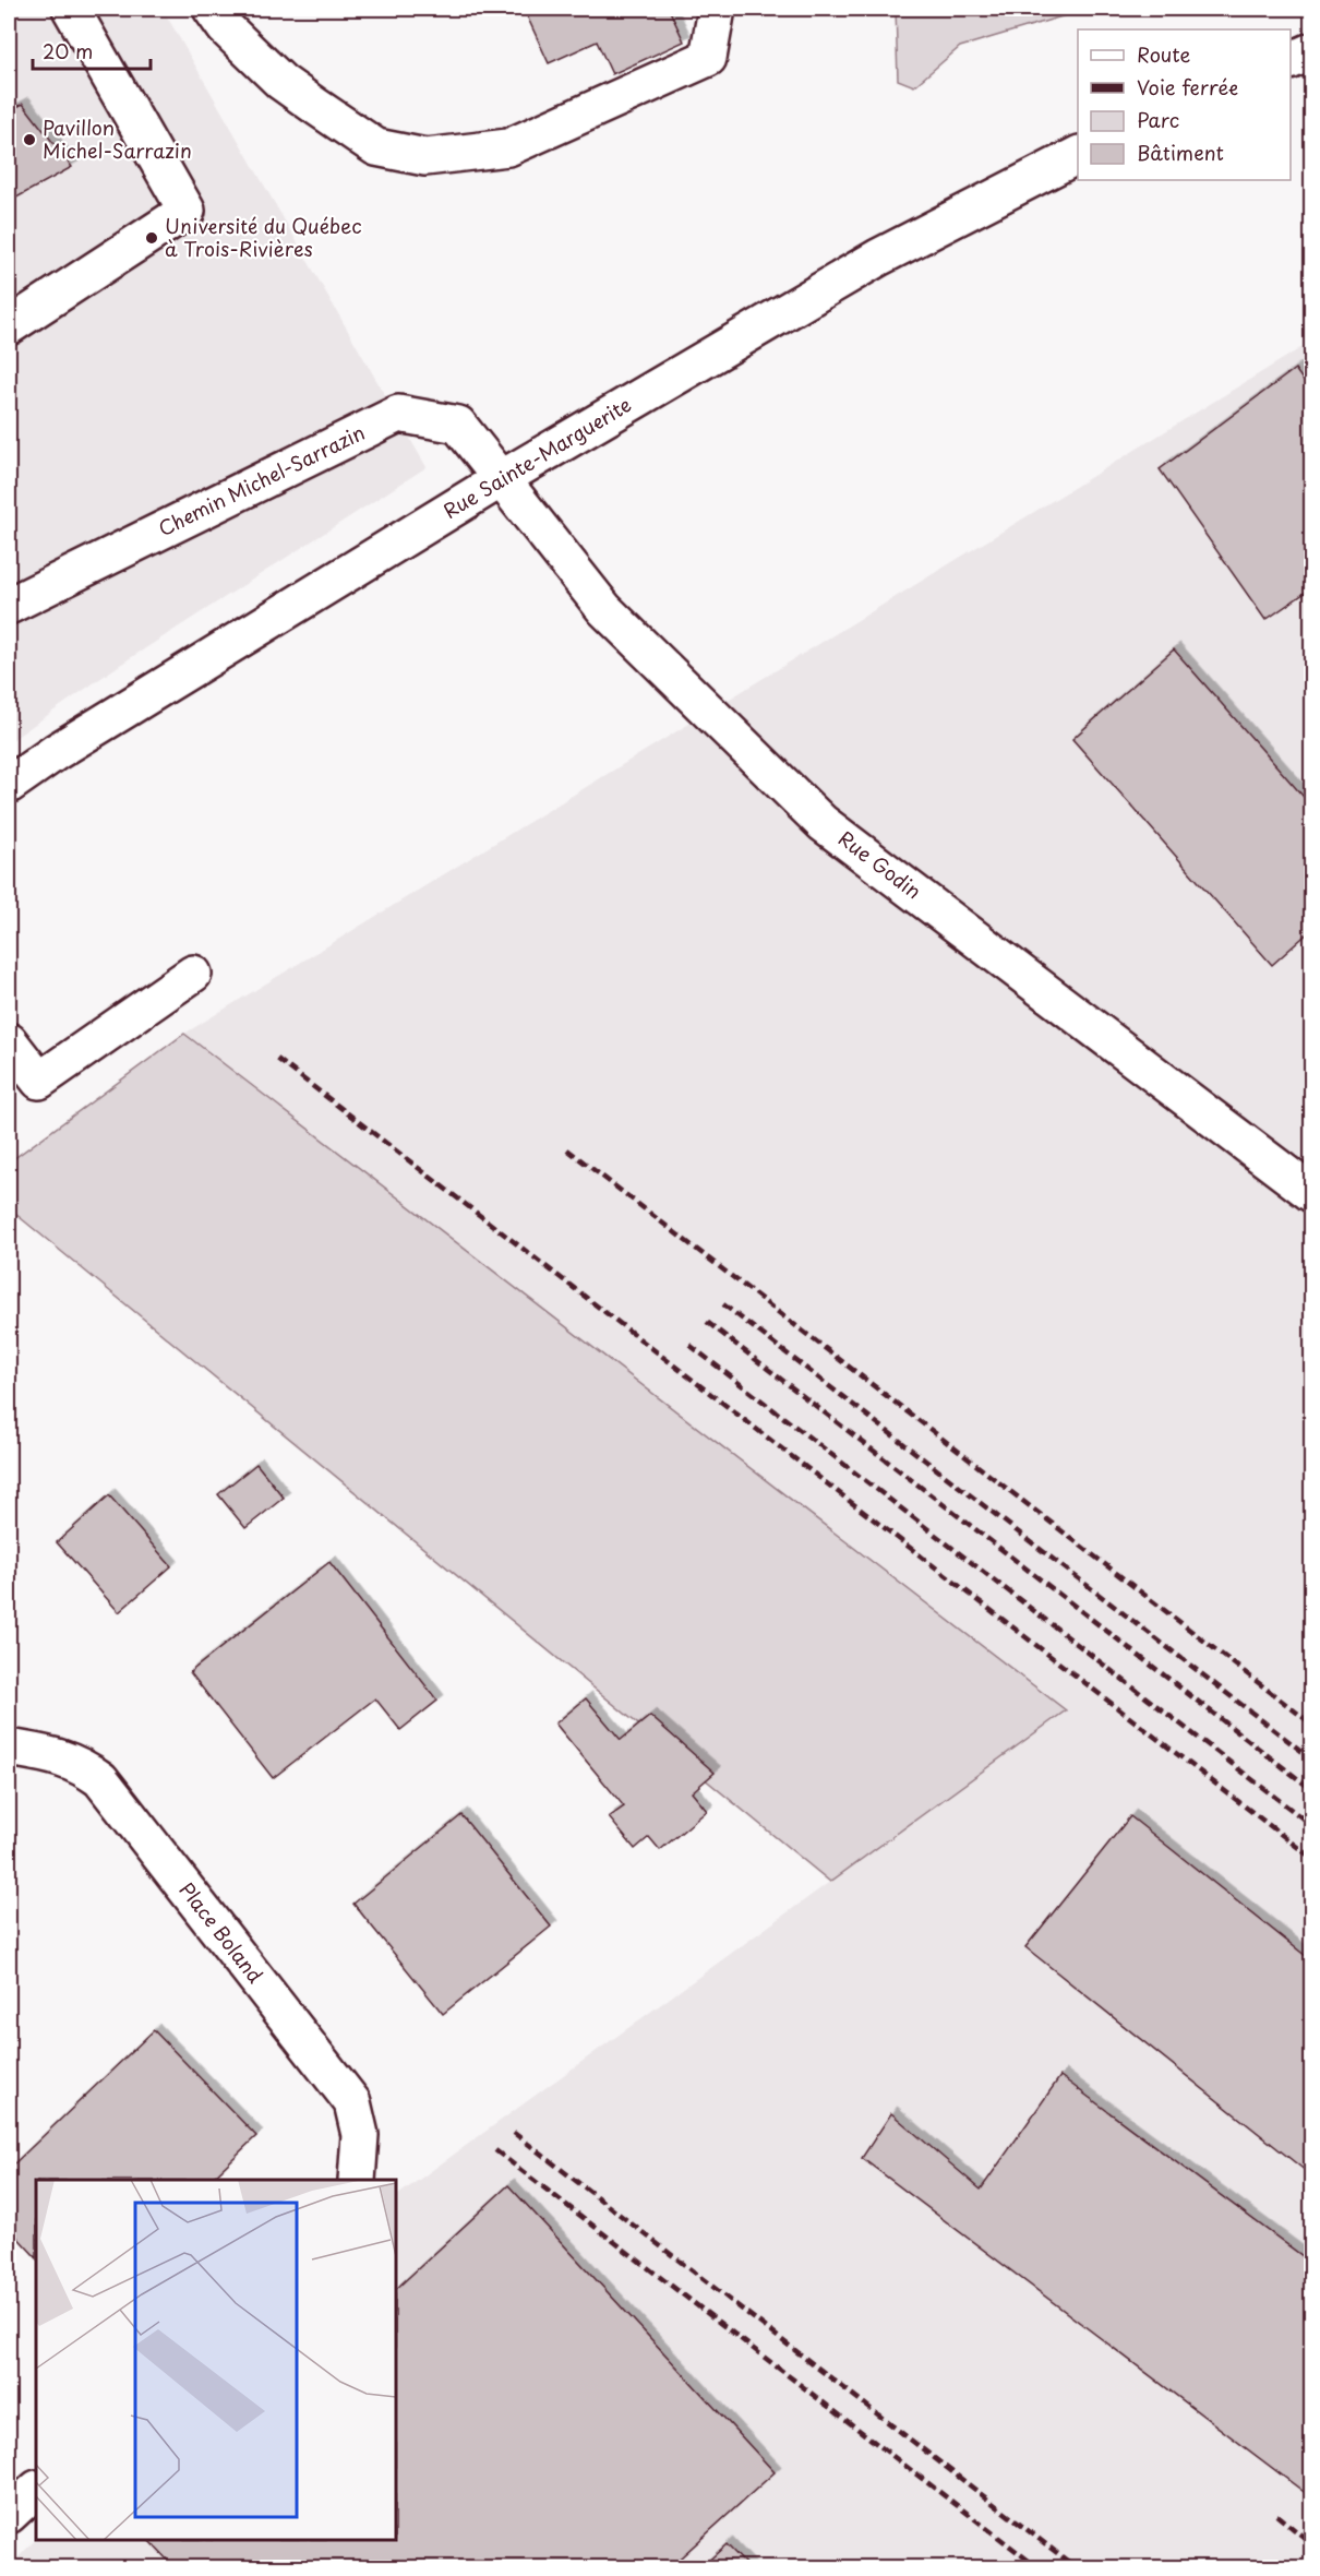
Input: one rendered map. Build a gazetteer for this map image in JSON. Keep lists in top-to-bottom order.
{
  "streets": {
    "street": [
      "Rue Sainte-Marguerite",
      "Chemin Michel-Sarrazin",
      "Rue Godin",
      "Place Boland"
    ]
  },
  "crossings": [
    ["Rue Sainte-Marguerite", "Chemin Michel-Sarrazin"],
    ["Rue Sainte-Marguerite", "Rue Godin"],
    ["Chemin Michel-Sarrazin", "Rue Godin"]
  ],
  "places": ["Pavillon Michel-Sarrazin", "Université du Québec à Trois-Rivières"],
  "legend": [
    "Route",
    "Voie ferrée",
    "Parc",
    "Bâtiment"
  ],
  "scale_bar": "20 m"
}
